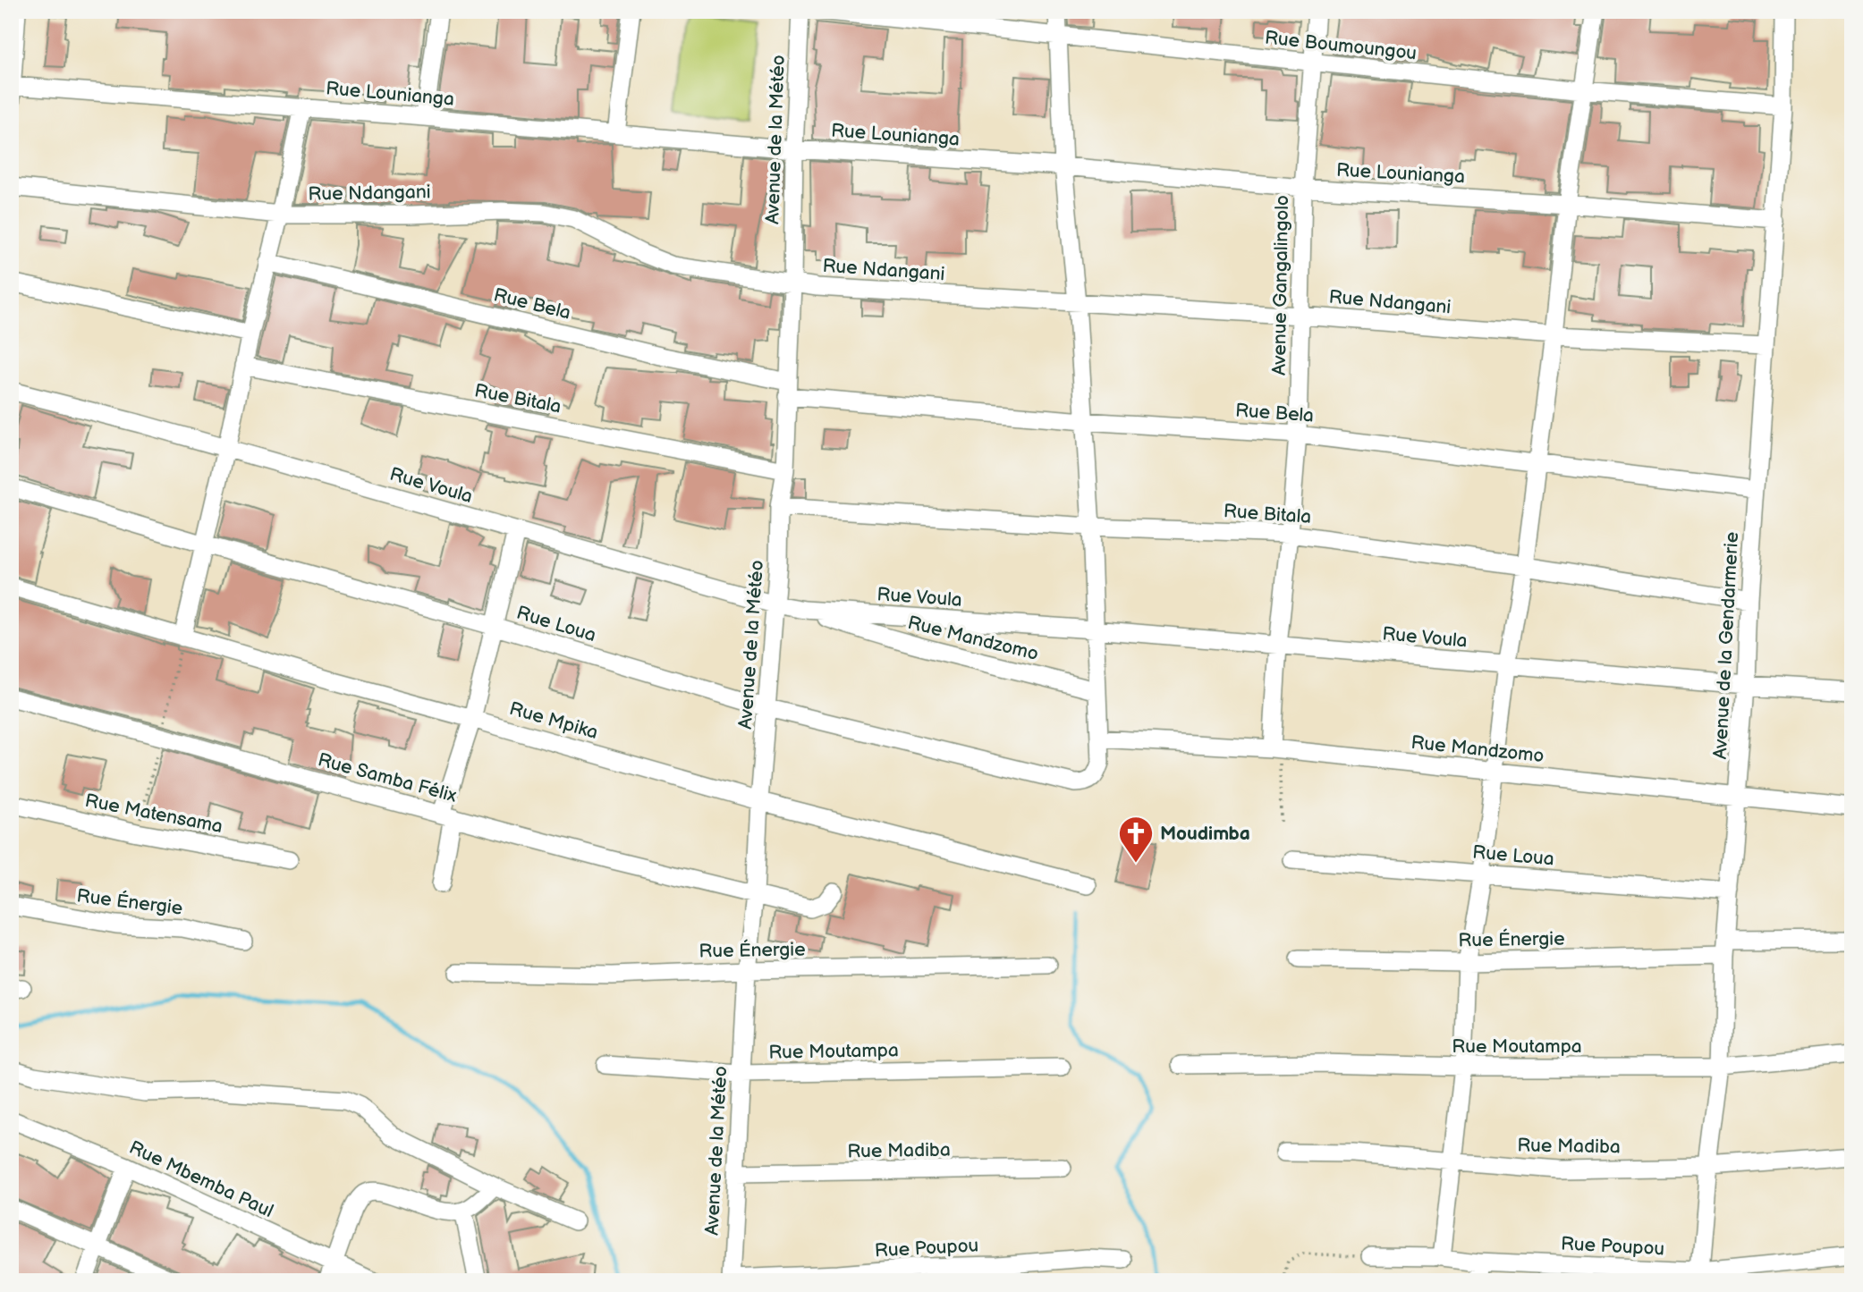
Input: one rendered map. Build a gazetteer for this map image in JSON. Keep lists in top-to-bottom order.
{
  "streets": {
    "street": [
      "Rue Boumoungou",
      "Rue Lounianga",
      "Avenue de la Météo",
      "Rue Ndangani",
      "Avenue Gangalingolo",
      "Rue Bela",
      "Rue Bitala",
      "Rue Voula",
      "Rue Loua",
      "Rue Mandzomo",
      "Avenue de la Gendarmerie",
      "Rue Mpika",
      "Rue Samba Félix",
      "Rue Matensama",
      "Rue Énergie",
      "Rue Moutampa",
      "Rue Madiba",
      "Rue Mbemba Paul",
      "Rue Poupou"
    ]
  },
  "crossings": [
    ["Rue Boumoungou", "Avenue Gangalingolo"],
    ["Rue Boumoungou", "Avenue de la Gendarmerie"],
    ["Rue Lounianga", "Avenue de la Météo"],
    ["Rue Lounianga", "Avenue Gangalingolo"],
    ["Rue Lounianga", "Avenue de la Gendarmerie"],
    ["Avenue de la Météo", "Rue Ndangani"],
    ["Avenue de la Météo", "Rue Bela"],
    ["Avenue de la Météo", "Rue Bitala"],
    ["Avenue de la Météo", "Rue Voula"],
    ["Avenue de la Météo", "Rue Loua"],
    ["Avenue de la Météo", "Rue Mpika"],
    ["Avenue de la Météo", "Rue Samba Félix"],
    ["Avenue de la Météo", "Rue Énergie"],
    ["Avenue de la Météo", "Rue Moutampa"],
    ["Avenue de la Météo", "Rue Madiba"],
    ["Avenue de la Météo", "Rue Poupou"],
    ["Rue Ndangani", "Avenue Gangalingolo"],
    ["Rue Ndangani", "Avenue de la Gendarmerie"],
    ["Avenue Gangalingolo", "Rue Bela"],
    ["Avenue Gangalingolo", "Rue Bitala"],
    ["Avenue Gangalingolo", "Rue Voula"],
    ["Avenue Gangalingolo", "Rue Mandzomo"],
    ["Rue Bela", "Avenue de la Gendarmerie"],
    ["Rue Bitala", "Avenue de la Gendarmerie"],
    ["Rue Voula", "Rue Mandzomo"],
    ["Rue Voula", "Avenue de la Gendarmerie"],
    ["Rue Loua", "Rue Mandzomo"],
    ["Rue Loua", "Avenue de la Gendarmerie"],
    ["Rue Mandzomo", "Avenue de la Gendarmerie"],
    ["Avenue de la Gendarmerie", "Rue Énergie"],
    ["Avenue de la Gendarmerie", "Rue Moutampa"],
    ["Avenue de la Gendarmerie", "Rue Madiba"],
    ["Avenue de la Gendarmerie", "Rue Poupou"]
  ],
  "places": {
    "church": ["Moudimba"]
  }
}
